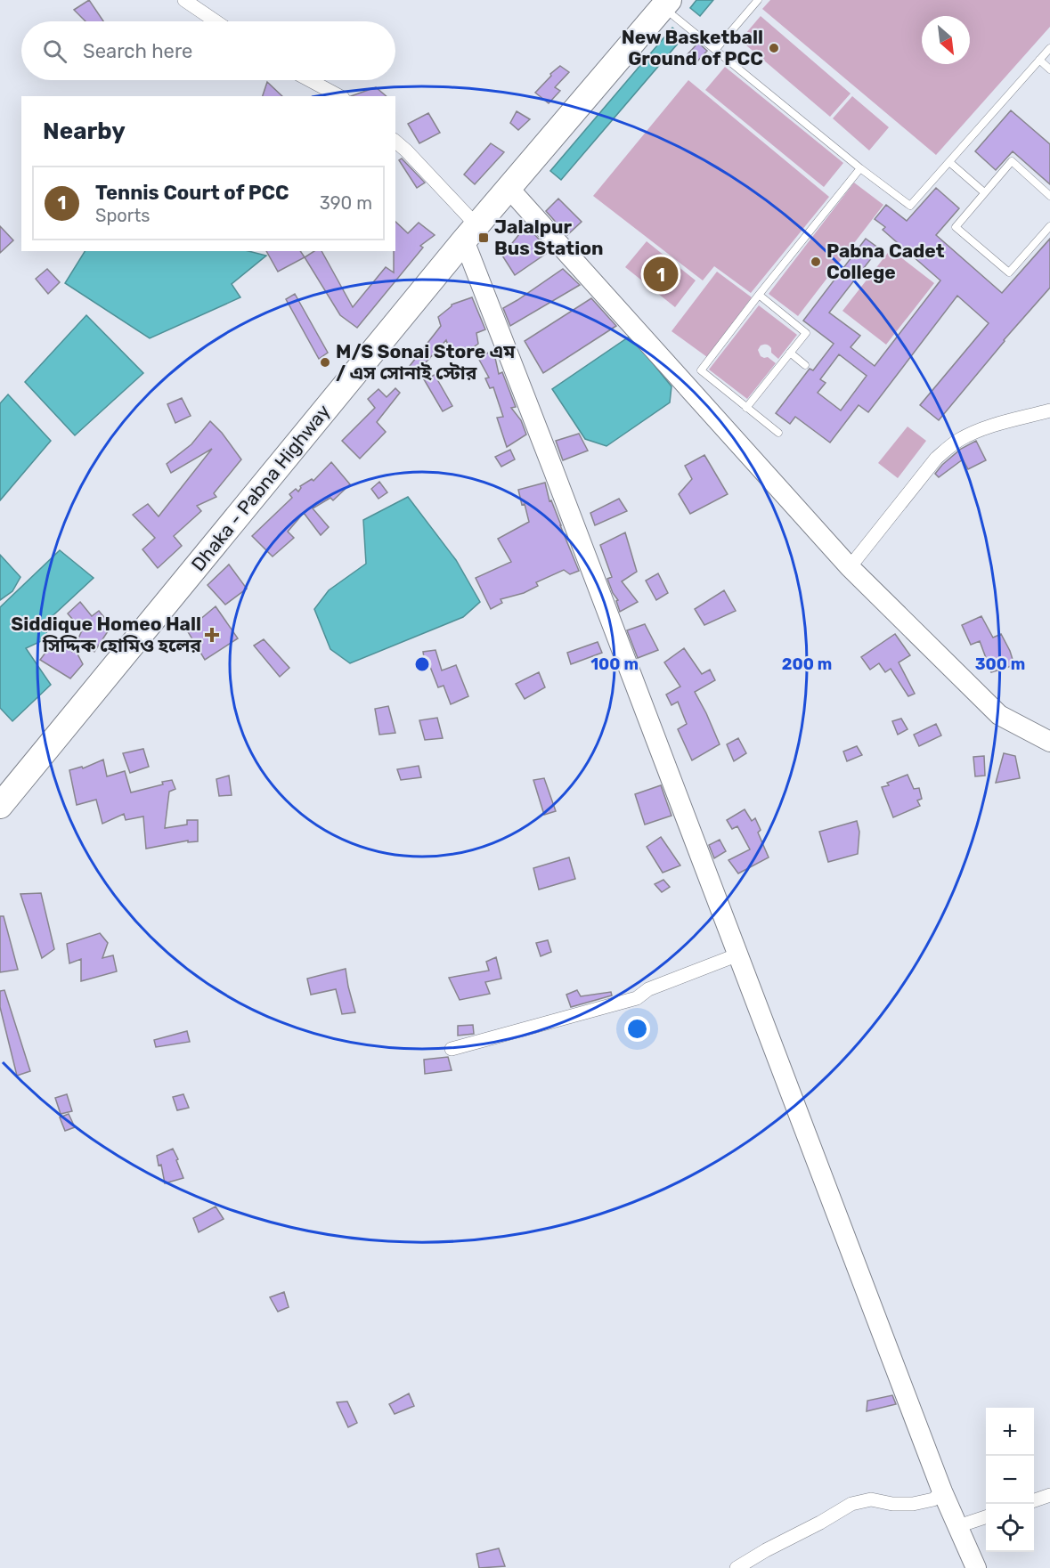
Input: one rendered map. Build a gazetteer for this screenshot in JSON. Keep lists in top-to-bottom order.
{
  "streets": {
    "highway": ["Dhaka - Pabna Highway"]
  },
  "places": {
    "other": ["New Basketball Ground of PCC", "Pabna Cadet College", "M/S Sonai Store এম / এস সোনাই স্টোর"],
    "transit": ["Jalalpur Bus Station"],
    "health": ["Siddique Homeo Hall সিদ্দিক হোমিও হলের"]
  },
  "north": "bottom right",
  "page": {
    "search": "Search here",
    "heading": "Nearby",
    "list": [
      {
        "mark": "1",
        "name": "Tennis Court of PCC",
        "note": "Sports",
        "value": "390 m"
      }
    ],
    "pins": "1",
    "map_buttons": ["+", "−"]
  },
  "rings": ["100 m", "200 m", "300 m"]
}
